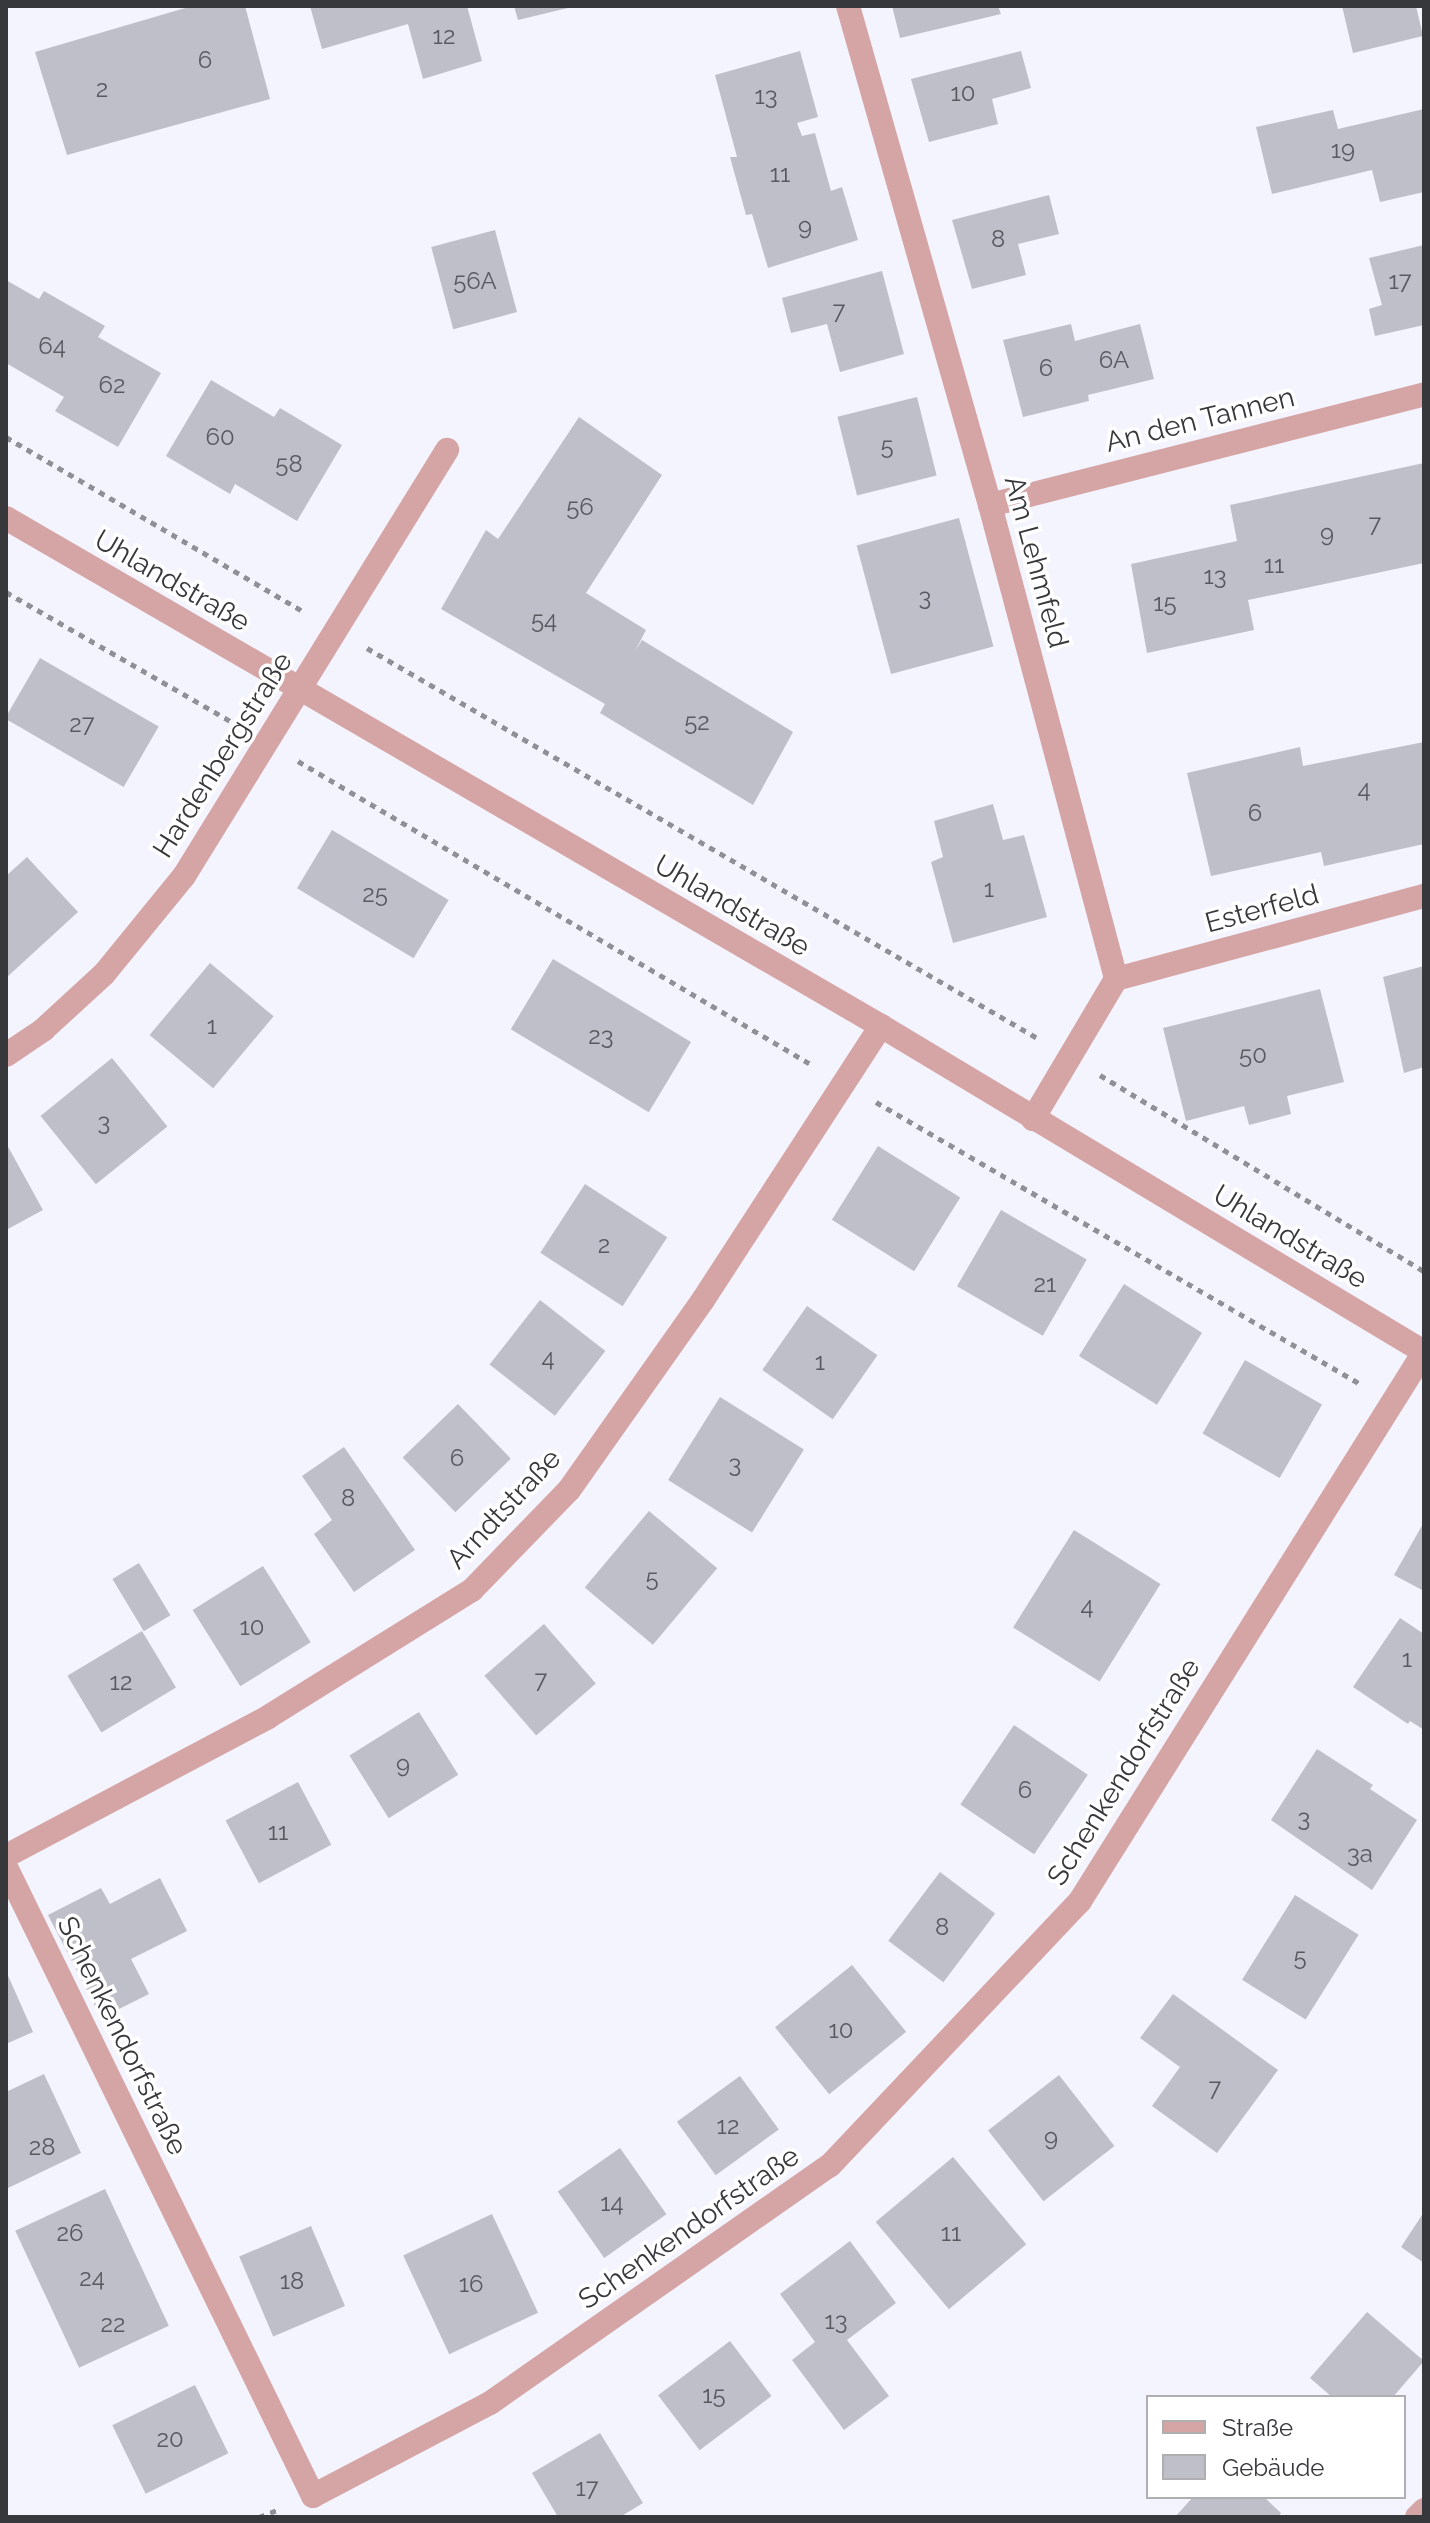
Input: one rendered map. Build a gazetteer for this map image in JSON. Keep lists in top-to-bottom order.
{
  "streets": {
    "street": [
      "An den Tannen",
      "Am Lehmfeld",
      "Uhlandstraße",
      "Hardenbergstraße",
      "Esterfeld",
      "Arndtstraße",
      "Schenkendorfstraße"
    ]
  },
  "crossings": [
    ["An den Tannen", "Am Lehmfeld"],
    ["Am Lehmfeld", "Esterfeld"],
    ["Uhlandstraße", "Hardenbergstraße"],
    ["Uhlandstraße", "Arndtstraße"],
    ["Uhlandstraße", "Schenkendorfstraße"]
  ],
  "house_numbers": [
    "12",
    "6",
    "2",
    "10",
    "13",
    "19",
    "11",
    "9",
    "8",
    "56A",
    "17",
    "7",
    "64",
    "6A",
    "6",
    "62",
    "60",
    "5",
    "58",
    "56",
    "7",
    "9",
    "11",
    "13",
    "3",
    "15",
    "54",
    "52",
    "27",
    "4",
    "6",
    "1",
    "25",
    "1",
    "23",
    "50",
    "3",
    "2",
    "21",
    "4",
    "1",
    "6",
    "3",
    "8",
    "5",
    "4",
    "10",
    "1",
    "7",
    "12",
    "9",
    "6",
    "3",
    "11",
    "3a",
    "8",
    "5",
    "10",
    "7",
    "12",
    "9",
    "28",
    "14",
    "26",
    "11",
    "24",
    "18",
    "16",
    "13",
    "22",
    "15",
    "20",
    "17"
  ],
  "legend": ["Straße", "Gebäude"]
}
